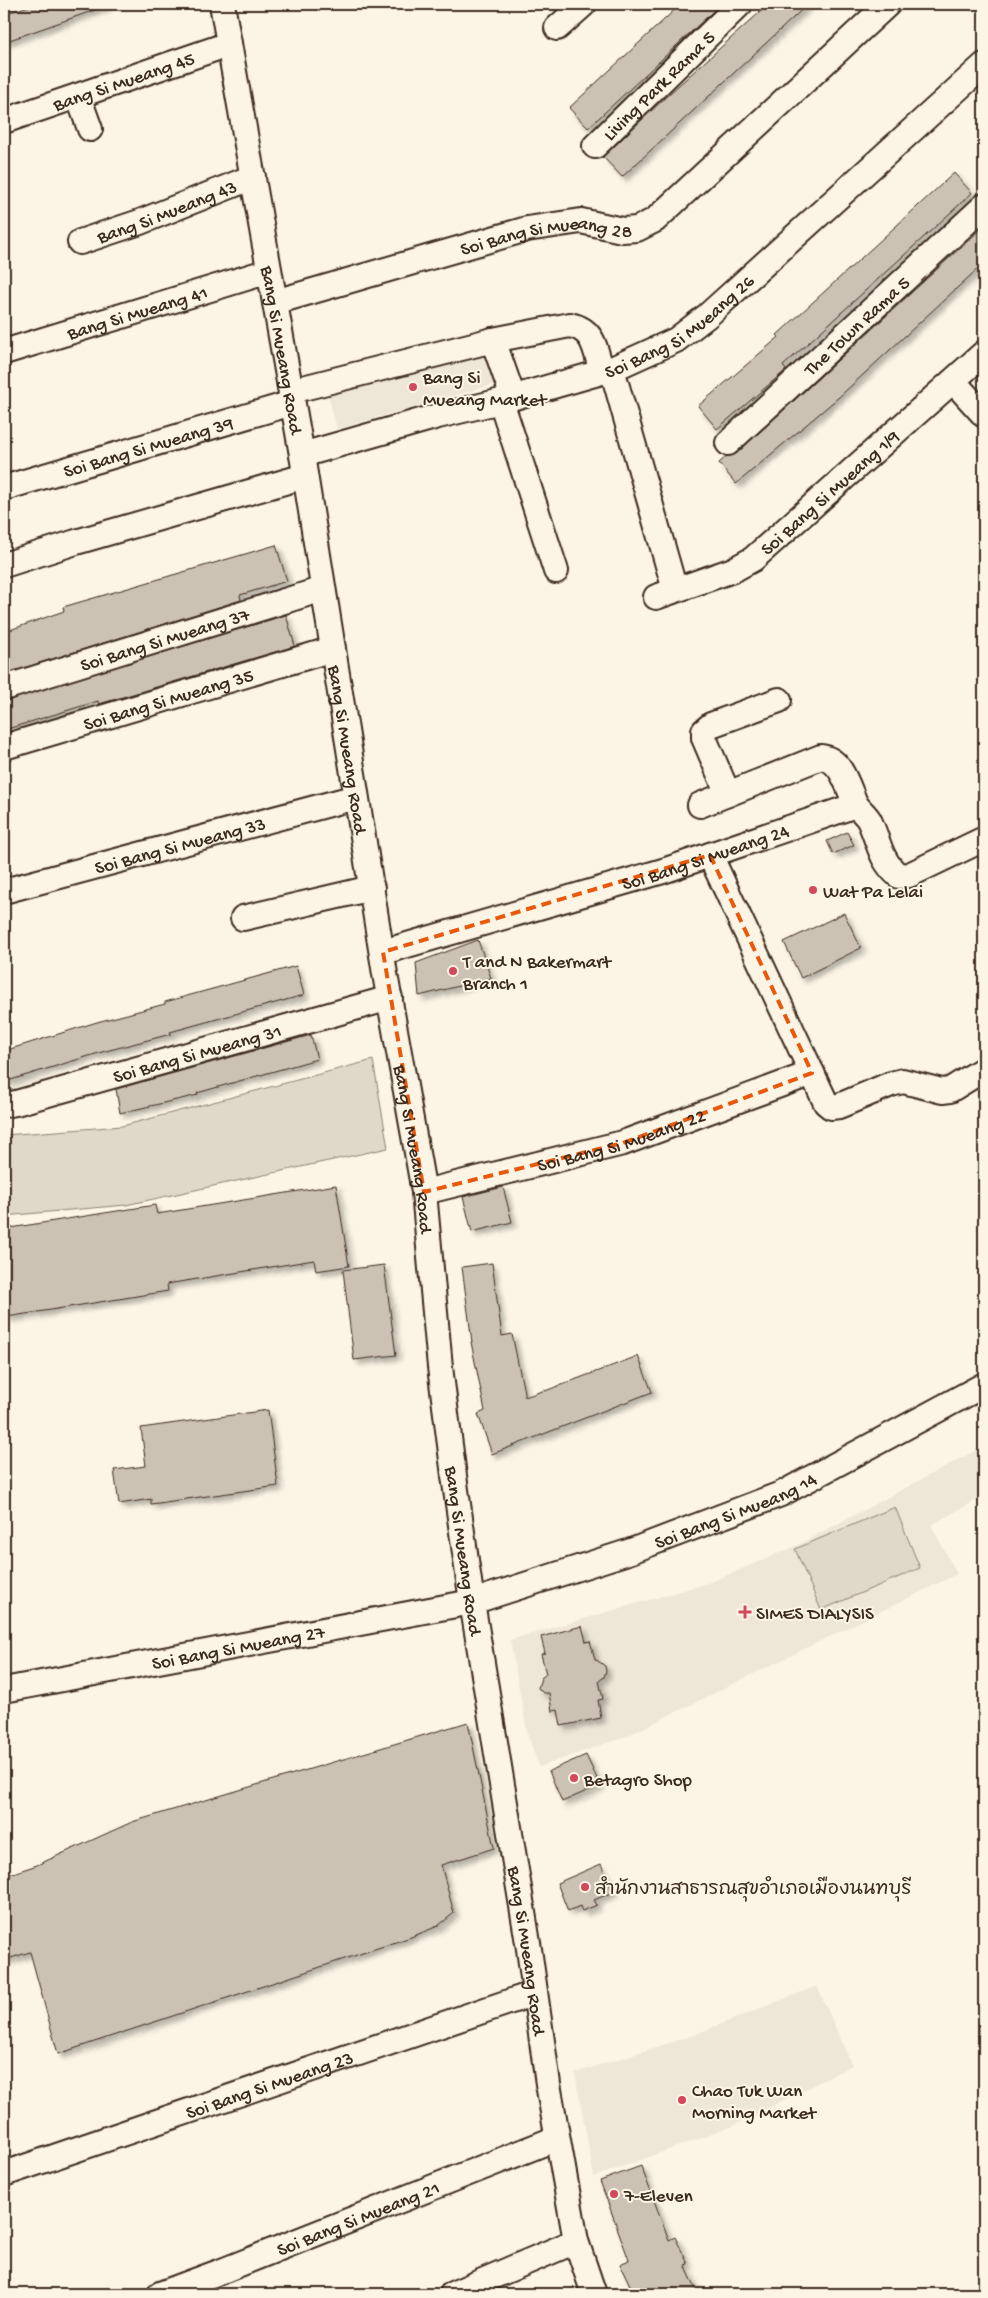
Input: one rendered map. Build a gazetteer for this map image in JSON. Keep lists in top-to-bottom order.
{
  "streets": {
    "street": [
      "Bang Si Mueang 45",
      "Living Park Rama 5",
      "Bang Si Mueang 43",
      "Soi Bang Si Mueang 28",
      "Bang Si Mueang 41",
      "Soi Bang Si Mueang 26",
      "The Town Rama 5",
      "Bang Si Mueang Road",
      "Soi Bang Si Mueang 39",
      "Soi Bang Si Mueang 1/9",
      "Soi Bang Si Mueang 37",
      "Soi Bang Si Mueang 35",
      "Soi Bang Si Mueang 33",
      "Soi Bang Si Mueang 24",
      "Soi Bang Si Mueang 31",
      "Soi Bang Si Mueang 22",
      "Soi Bang Si Mueang 14",
      "Soi Bang Si Mueang 27",
      "Soi Bang Si Mueang 23",
      "Soi Bang Si Mueang 21"
    ]
  },
  "crossings": [
    ["Bang Si Mueang 45", "Bang Si Mueang Road"],
    ["Bang Si Mueang 43", "Bang Si Mueang Road"],
    ["Soi Bang Si Mueang 28", "Bang Si Mueang Road"],
    ["Bang Si Mueang 41", "Bang Si Mueang Road"],
    ["Soi Bang Si Mueang 26", "Bang Si Mueang Road"],
    ["Soi Bang Si Mueang 26", "Soi Bang Si Mueang 39"],
    ["Bang Si Mueang Road", "Soi Bang Si Mueang 39"],
    ["Bang Si Mueang Road", "Soi Bang Si Mueang 37"],
    ["Bang Si Mueang Road", "Soi Bang Si Mueang 35"],
    ["Bang Si Mueang Road", "Soi Bang Si Mueang 33"],
    ["Bang Si Mueang Road", "Soi Bang Si Mueang 24"],
    ["Bang Si Mueang Road", "Soi Bang Si Mueang 31"],
    ["Bang Si Mueang Road", "Soi Bang Si Mueang 22"],
    ["Bang Si Mueang Road", "Soi Bang Si Mueang 14"],
    ["Bang Si Mueang Road", "Soi Bang Si Mueang 27"],
    ["Bang Si Mueang Road", "Soi Bang Si Mueang 23"],
    ["Bang Si Mueang Road", "Soi Bang Si Mueang 21"],
    ["Soi Bang Si Mueang 39", "Soi Bang Si Mueang 1/9"],
    ["Soi Bang Si Mueang 14", "Soi Bang Si Mueang 27"]
  ],
  "places": {
    "other": [
      "Bang Si Mueang Market",
      "Wat Pa Lelai",
      "T and N Bakermart Branch 1",
      "Betagro Shop",
      "สำนักงานสาธารณสุขอำเภอเมืองนนทบุรี",
      "Chao Tuk Wan Morning Market",
      "7-Eleven"
    ],
    "health": ["SIMES DIALYSIS"]
  }
}
